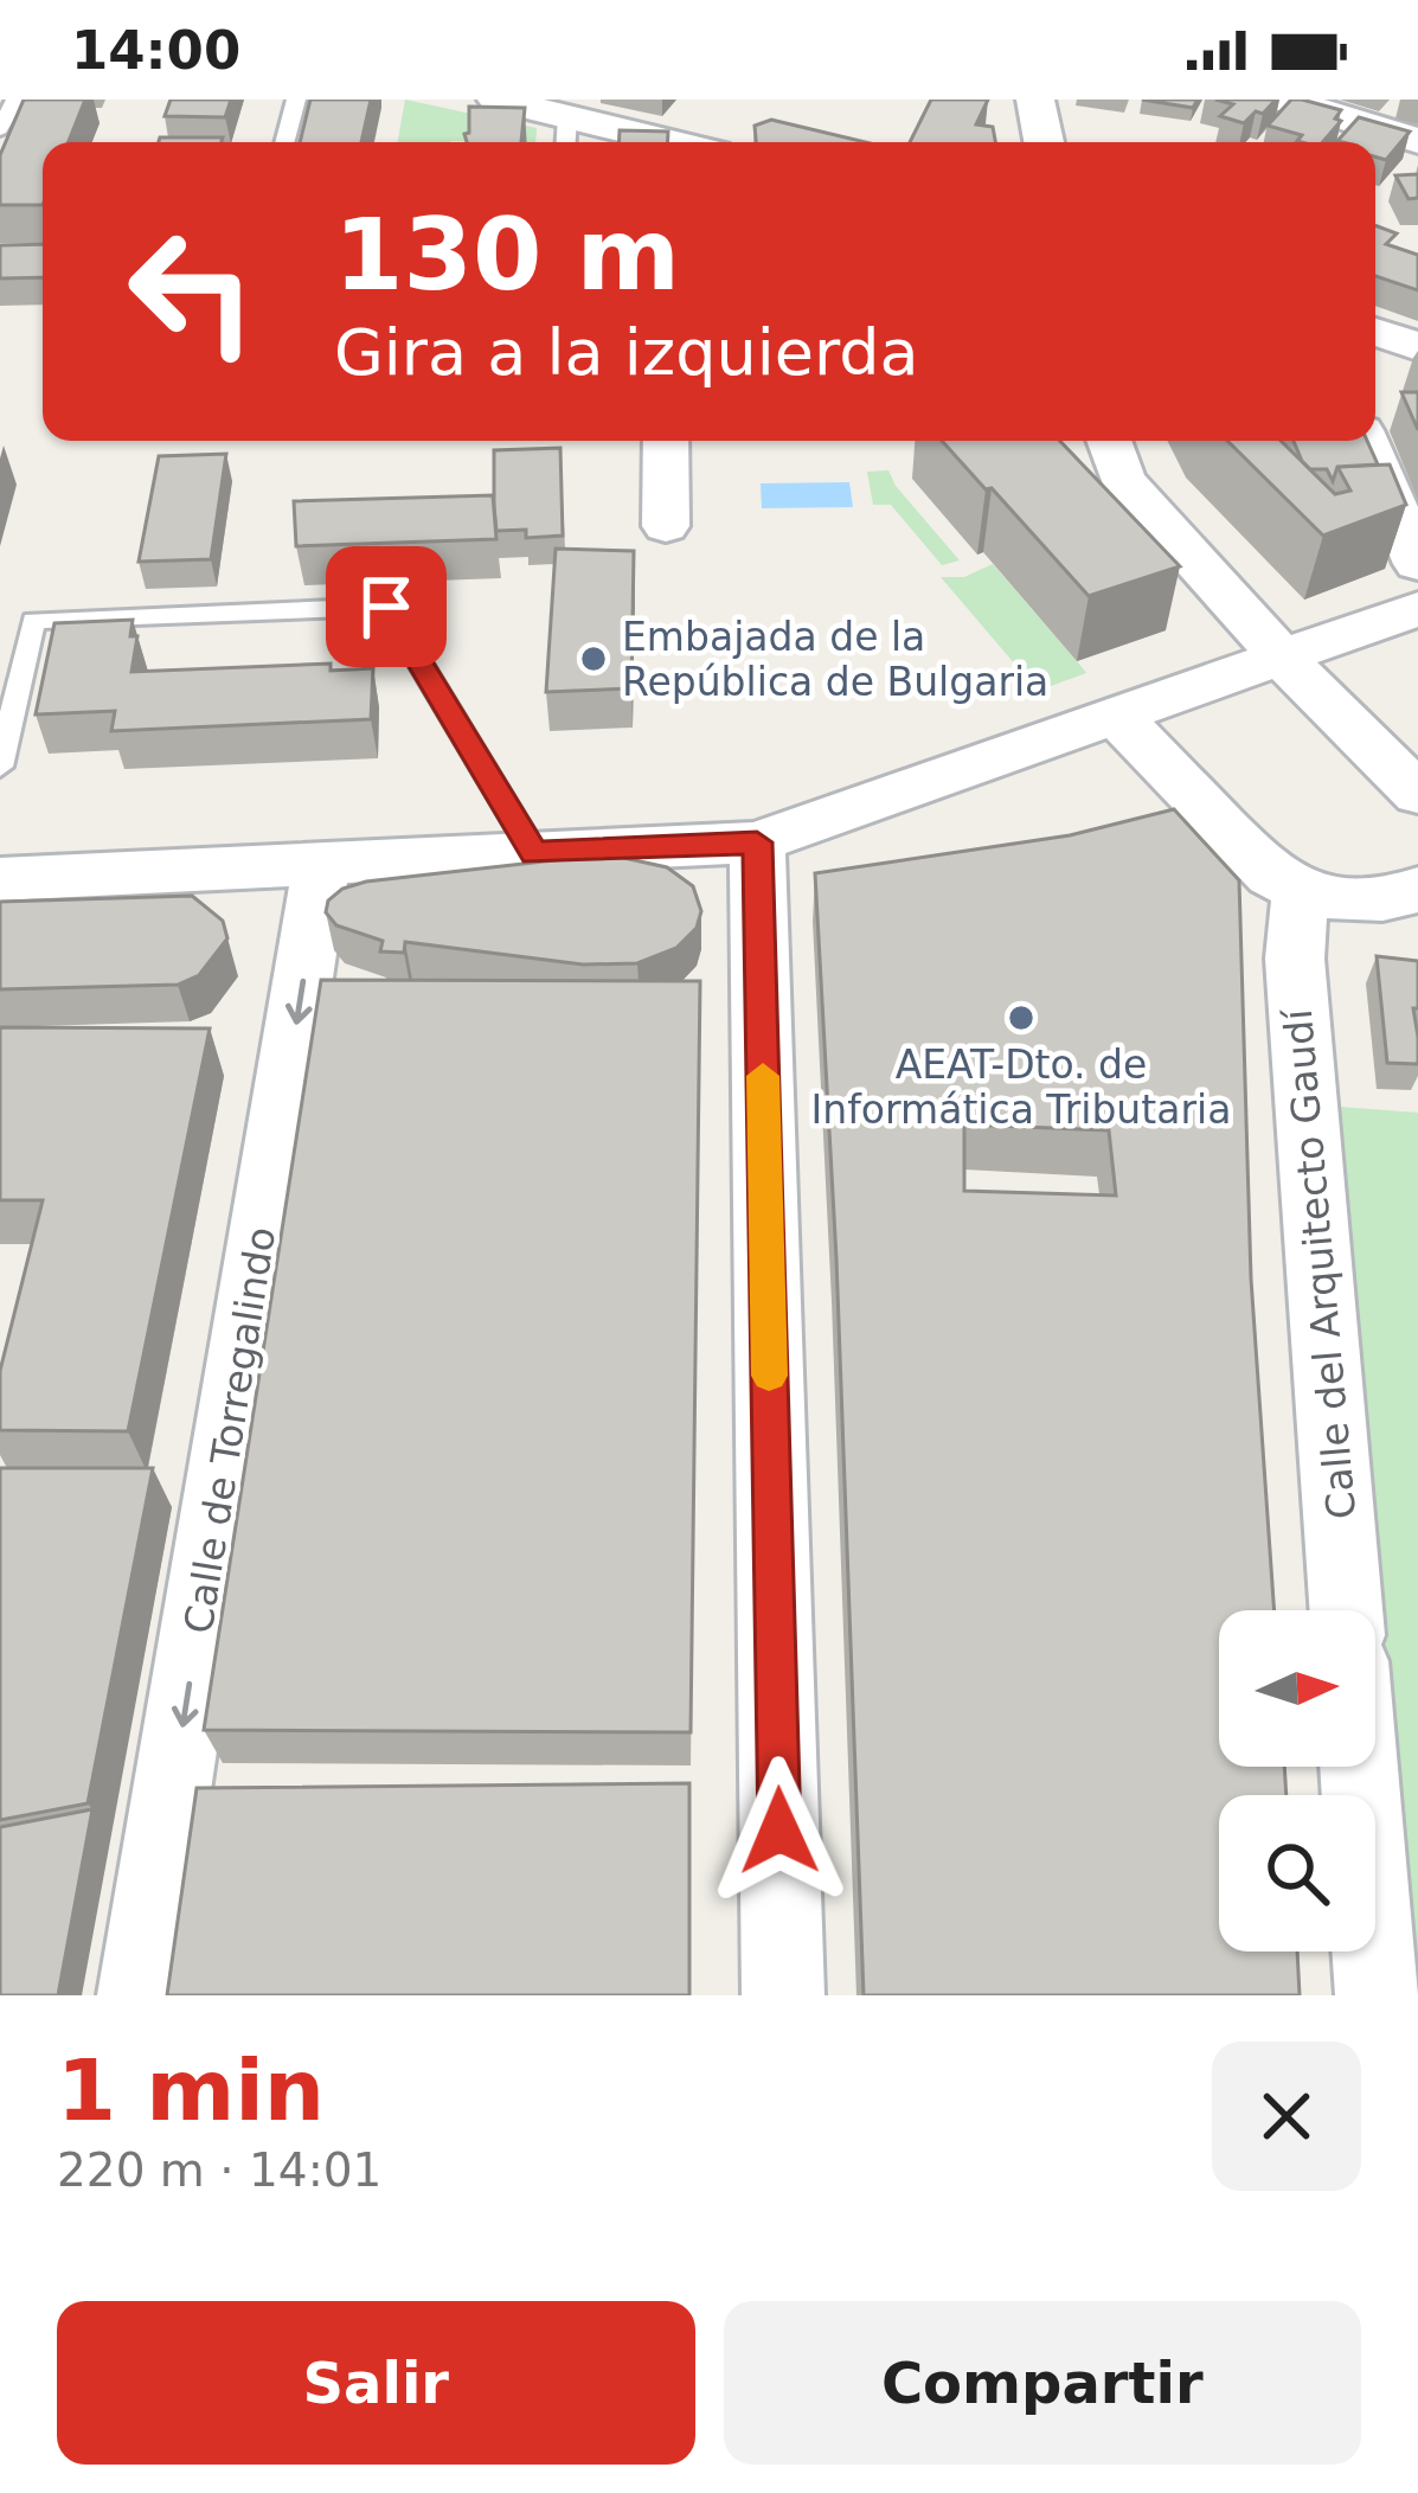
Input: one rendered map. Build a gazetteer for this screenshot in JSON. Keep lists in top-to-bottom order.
{
  "streets": {
    "street": ["Calle del Arquitecto Gaudí", "Calle de Torregalindo"]
  },
  "places": ["Embajada de la República de Bulgaria", "AEAT-Dto. de Informática Tributaria"],
  "north": "right",
  "page": {
    "status": "14:00",
    "turn": ["130 m", "Gira a la izquierda"],
    "heading": ["1 min", "220 m · 14:01"],
    "buttons": ["Salir", "Compartir"]
  }
}
